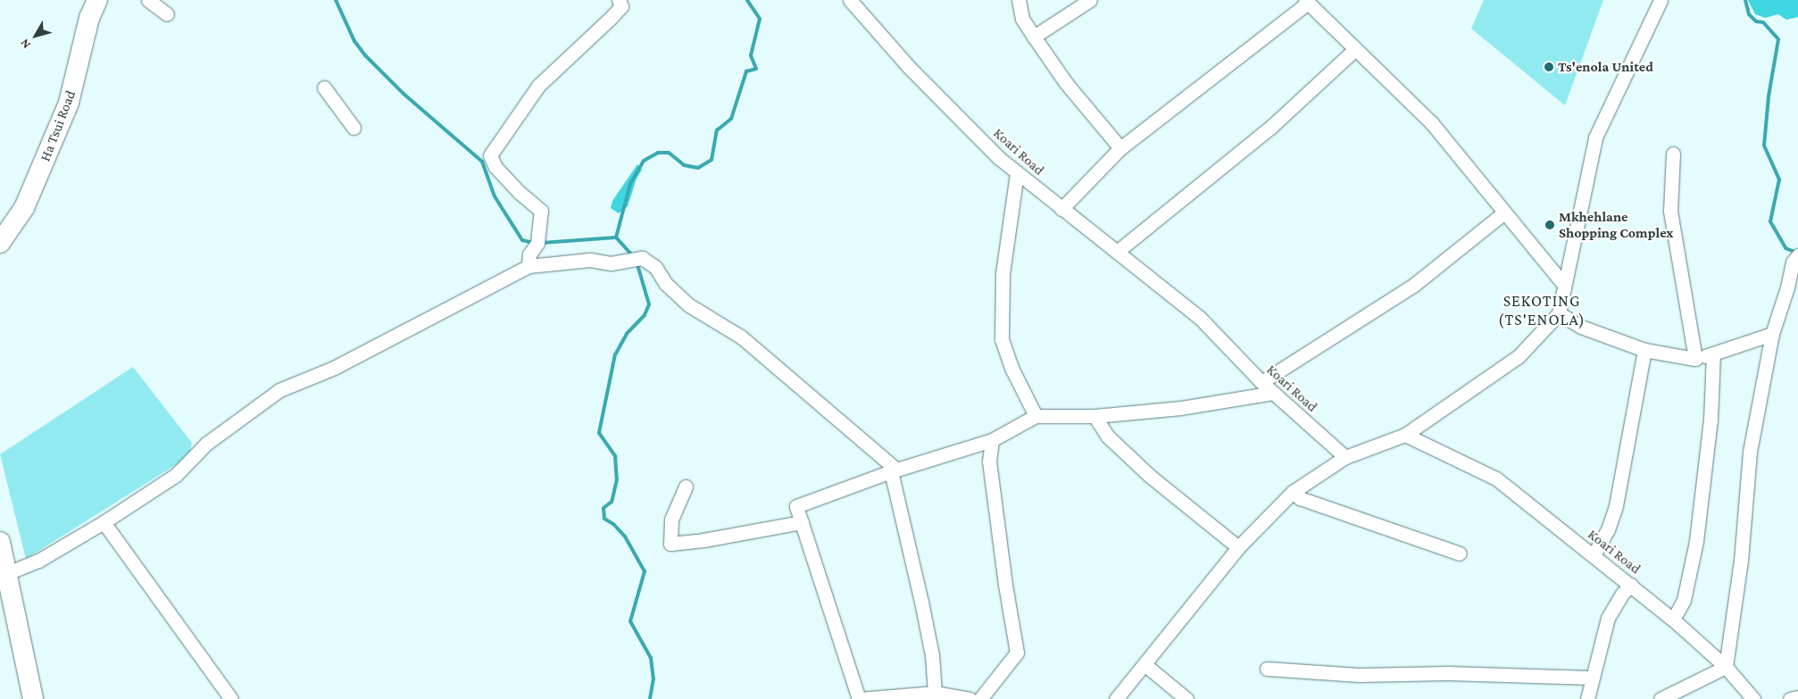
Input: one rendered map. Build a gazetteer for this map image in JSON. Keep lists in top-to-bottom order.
{
  "streets": {
    "street": ["Ha Tsui Road", "Koari Road"]
  },
  "districts": ["SEKOTING (TS'ENOLA)"],
  "places": ["Ts'enola United", "Mkhehlane Shopping Complex"],
  "north": "bottom left"
}
